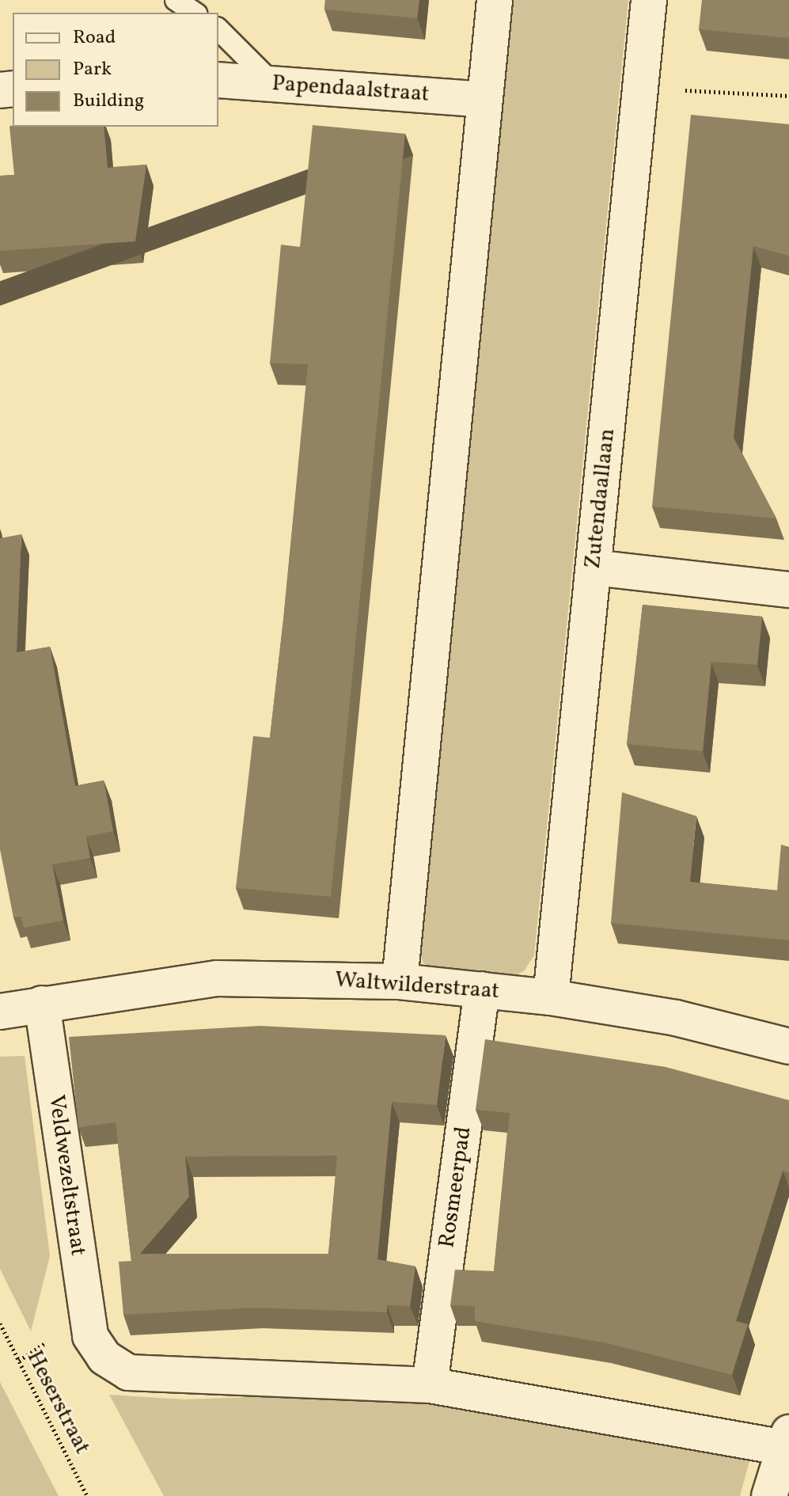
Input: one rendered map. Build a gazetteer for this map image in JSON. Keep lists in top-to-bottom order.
{
  "streets": {
    "street": [
      "Papendaalstraat",
      "Zutendaallaan",
      "Waltwilderstraat",
      "Veldwezeltstraat",
      "Rosmeerpad"
    ],
    "path": ["Heserstraat"]
  },
  "crossings": [
    ["Zutendaallaan", "Waltwilderstraat"],
    ["Waltwilderstraat", "Veldwezeltstraat"],
    ["Waltwilderstraat", "Rosmeerpad"],
    ["Veldwezeltstraat", "Rosmeerpad"]
  ],
  "legend": ["Road", "Park", "Building"]
}
